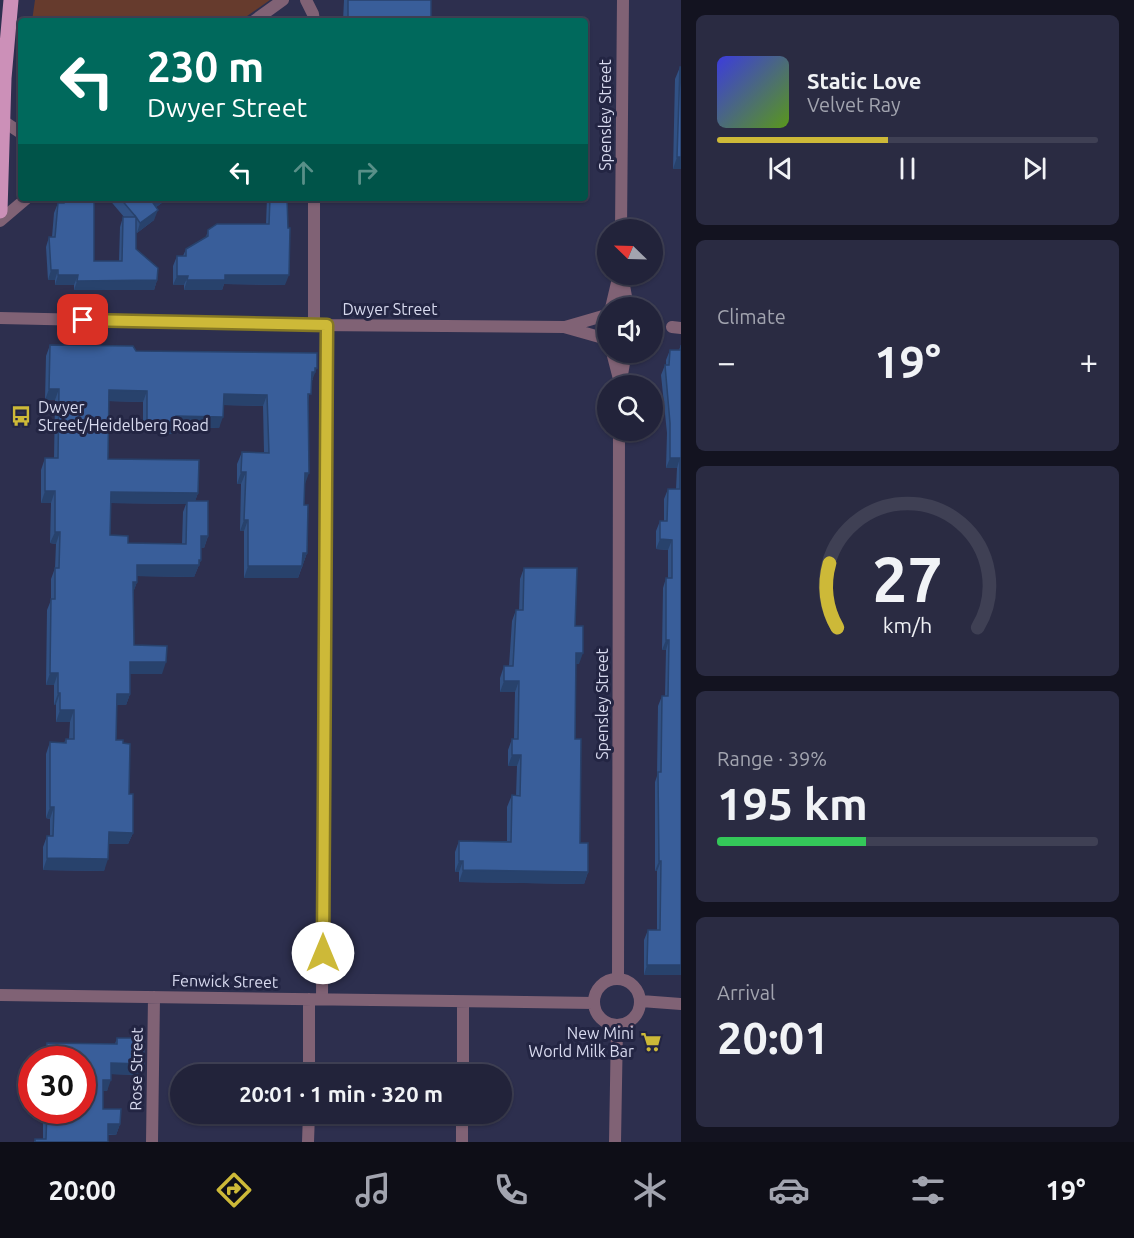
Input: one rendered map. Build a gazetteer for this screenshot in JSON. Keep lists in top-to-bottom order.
{
  "streets": {
    "street": [
      "Spensley Street",
      "Dwyer Street",
      "Fenwick Street",
      "Rose Street"
    ]
  },
  "crossings": [
    ["Spensley Street", "Fenwick Street"],
    ["Fenwick Street", "Rose Street"]
  ],
  "places": {
    "bus stop": ["Dwyer Street/Heidelberg Road"],
    "supermarket": ["New Mini World Milk Bar"]
  },
  "north": "top left",
  "page": {
    "turn": ["230 m", "Dwyer Street"],
    "song": ["Static Love", "Velvet Ray"],
    "tile": [
      "Climate",
      ["Range · 39%", "195 km"],
      ["Arrival", "20:01"]
    ],
    "heat": ["−", "19°", "+"],
    "limit": "30",
    "trip": "20:01 · 1 min · 320 m",
    "tabs": ["20:00", "19°"],
    "gauge": ["27", "km/h"]
  }
}
